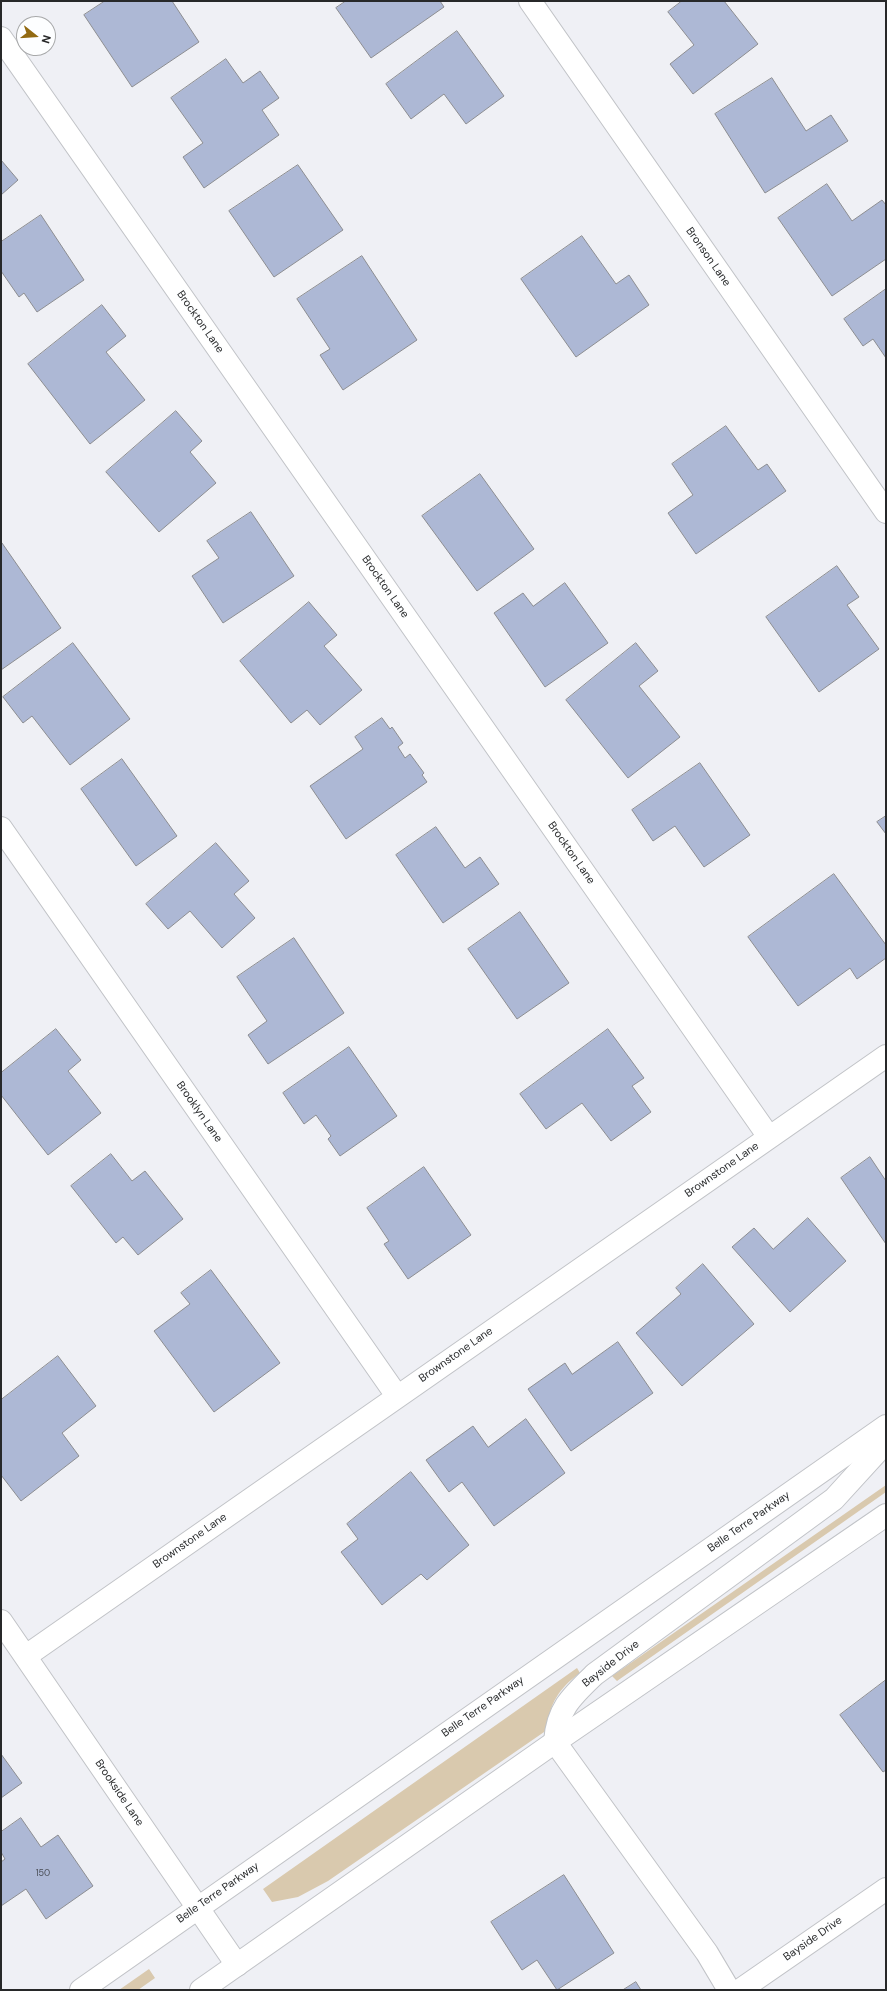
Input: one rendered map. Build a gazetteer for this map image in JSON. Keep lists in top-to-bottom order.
{
  "streets": {
    "street": [
      "Bronson Lane",
      "Brockton Lane",
      "Brooklyn Lane",
      "Brownstone Lane",
      "Belle Terre Parkway",
      "Bayside Drive",
      "Brookside Lane"
    ]
  },
  "crossings": [
    ["Brockton Lane", "Brownstone Lane"],
    ["Brooklyn Lane", "Brownstone Lane"],
    ["Brownstone Lane", "Brookside Lane"],
    ["Belle Terre Parkway", "Brookside Lane"]
  ],
  "house_numbers": ["150"],
  "north": "right"
}
